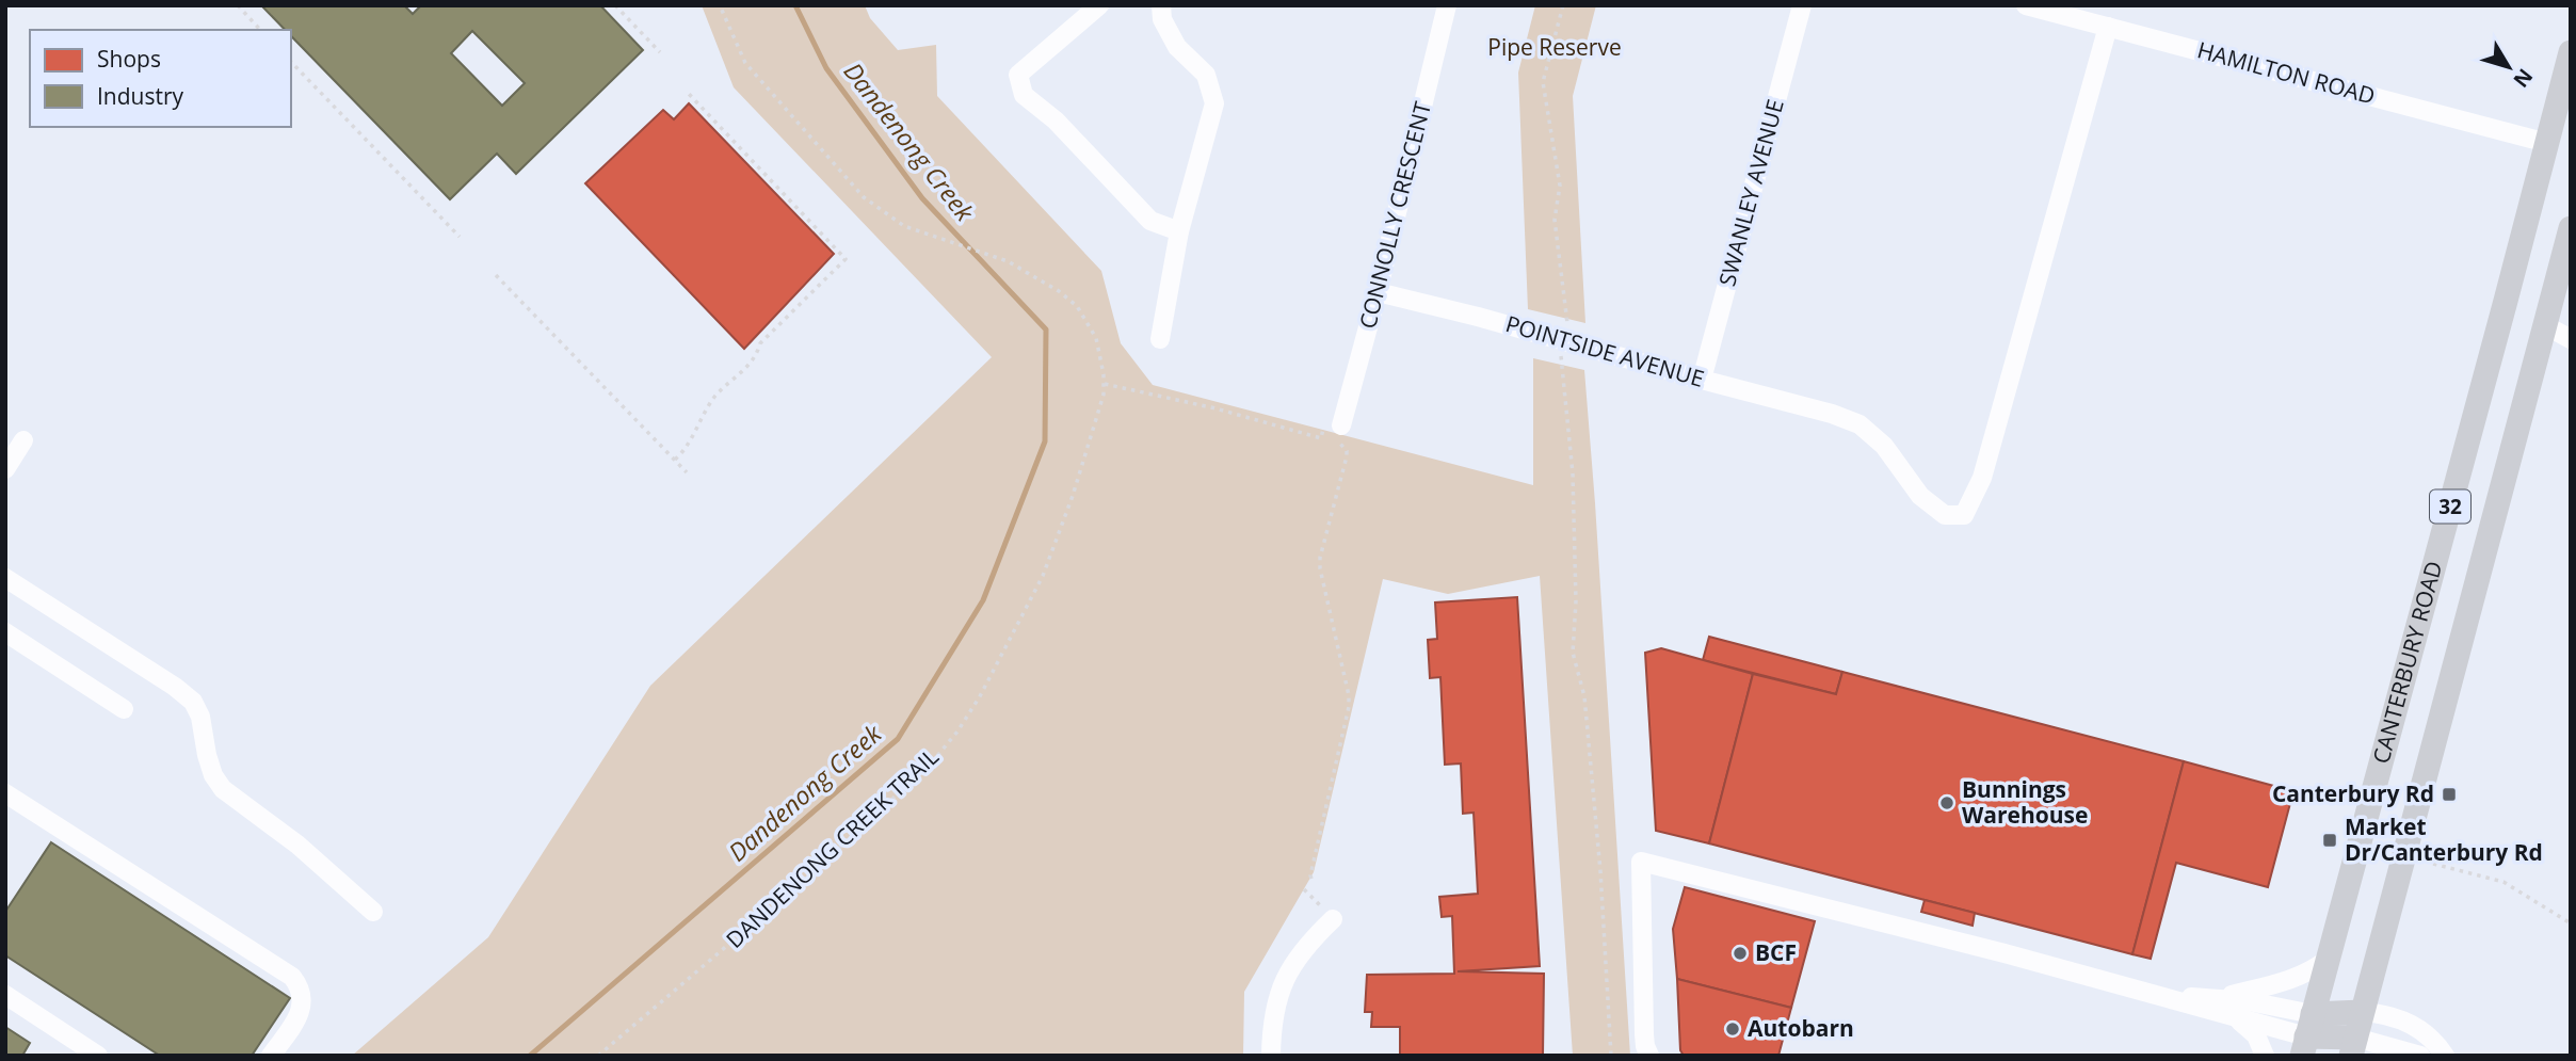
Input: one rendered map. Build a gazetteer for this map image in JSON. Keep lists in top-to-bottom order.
{
  "streets": {
    "main road": ["32", "CANTERBURY ROAD"],
    "street": [
      "HAMILTON ROAD",
      "SWANLEY AVENUE",
      "CONNOLLY CRESCENT",
      "POINTSIDE AVENUE"
    ],
    "path": ["DANDENONG CREEK TRAIL"]
  },
  "crossings": [
    ["HAMILTON ROAD", "POINTSIDE AVENUE"],
    ["HAMILTON ROAD", "CANTERBURY ROAD"],
    ["SWANLEY AVENUE", "POINTSIDE AVENUE"],
    ["CONNOLLY CRESCENT", "POINTSIDE AVENUE"]
  ],
  "water": ["Dandenong Creek"],
  "parks": ["Pipe Reserve"],
  "places": {
    "transit": ["Canterbury Rd", "Market Dr/Canterbury Rd"],
    "other": ["Bunnings Warehouse", "BCF", "Autobarn"]
  },
  "legend": ["Shops", "Industry"],
  "north": "bottom right"
}
